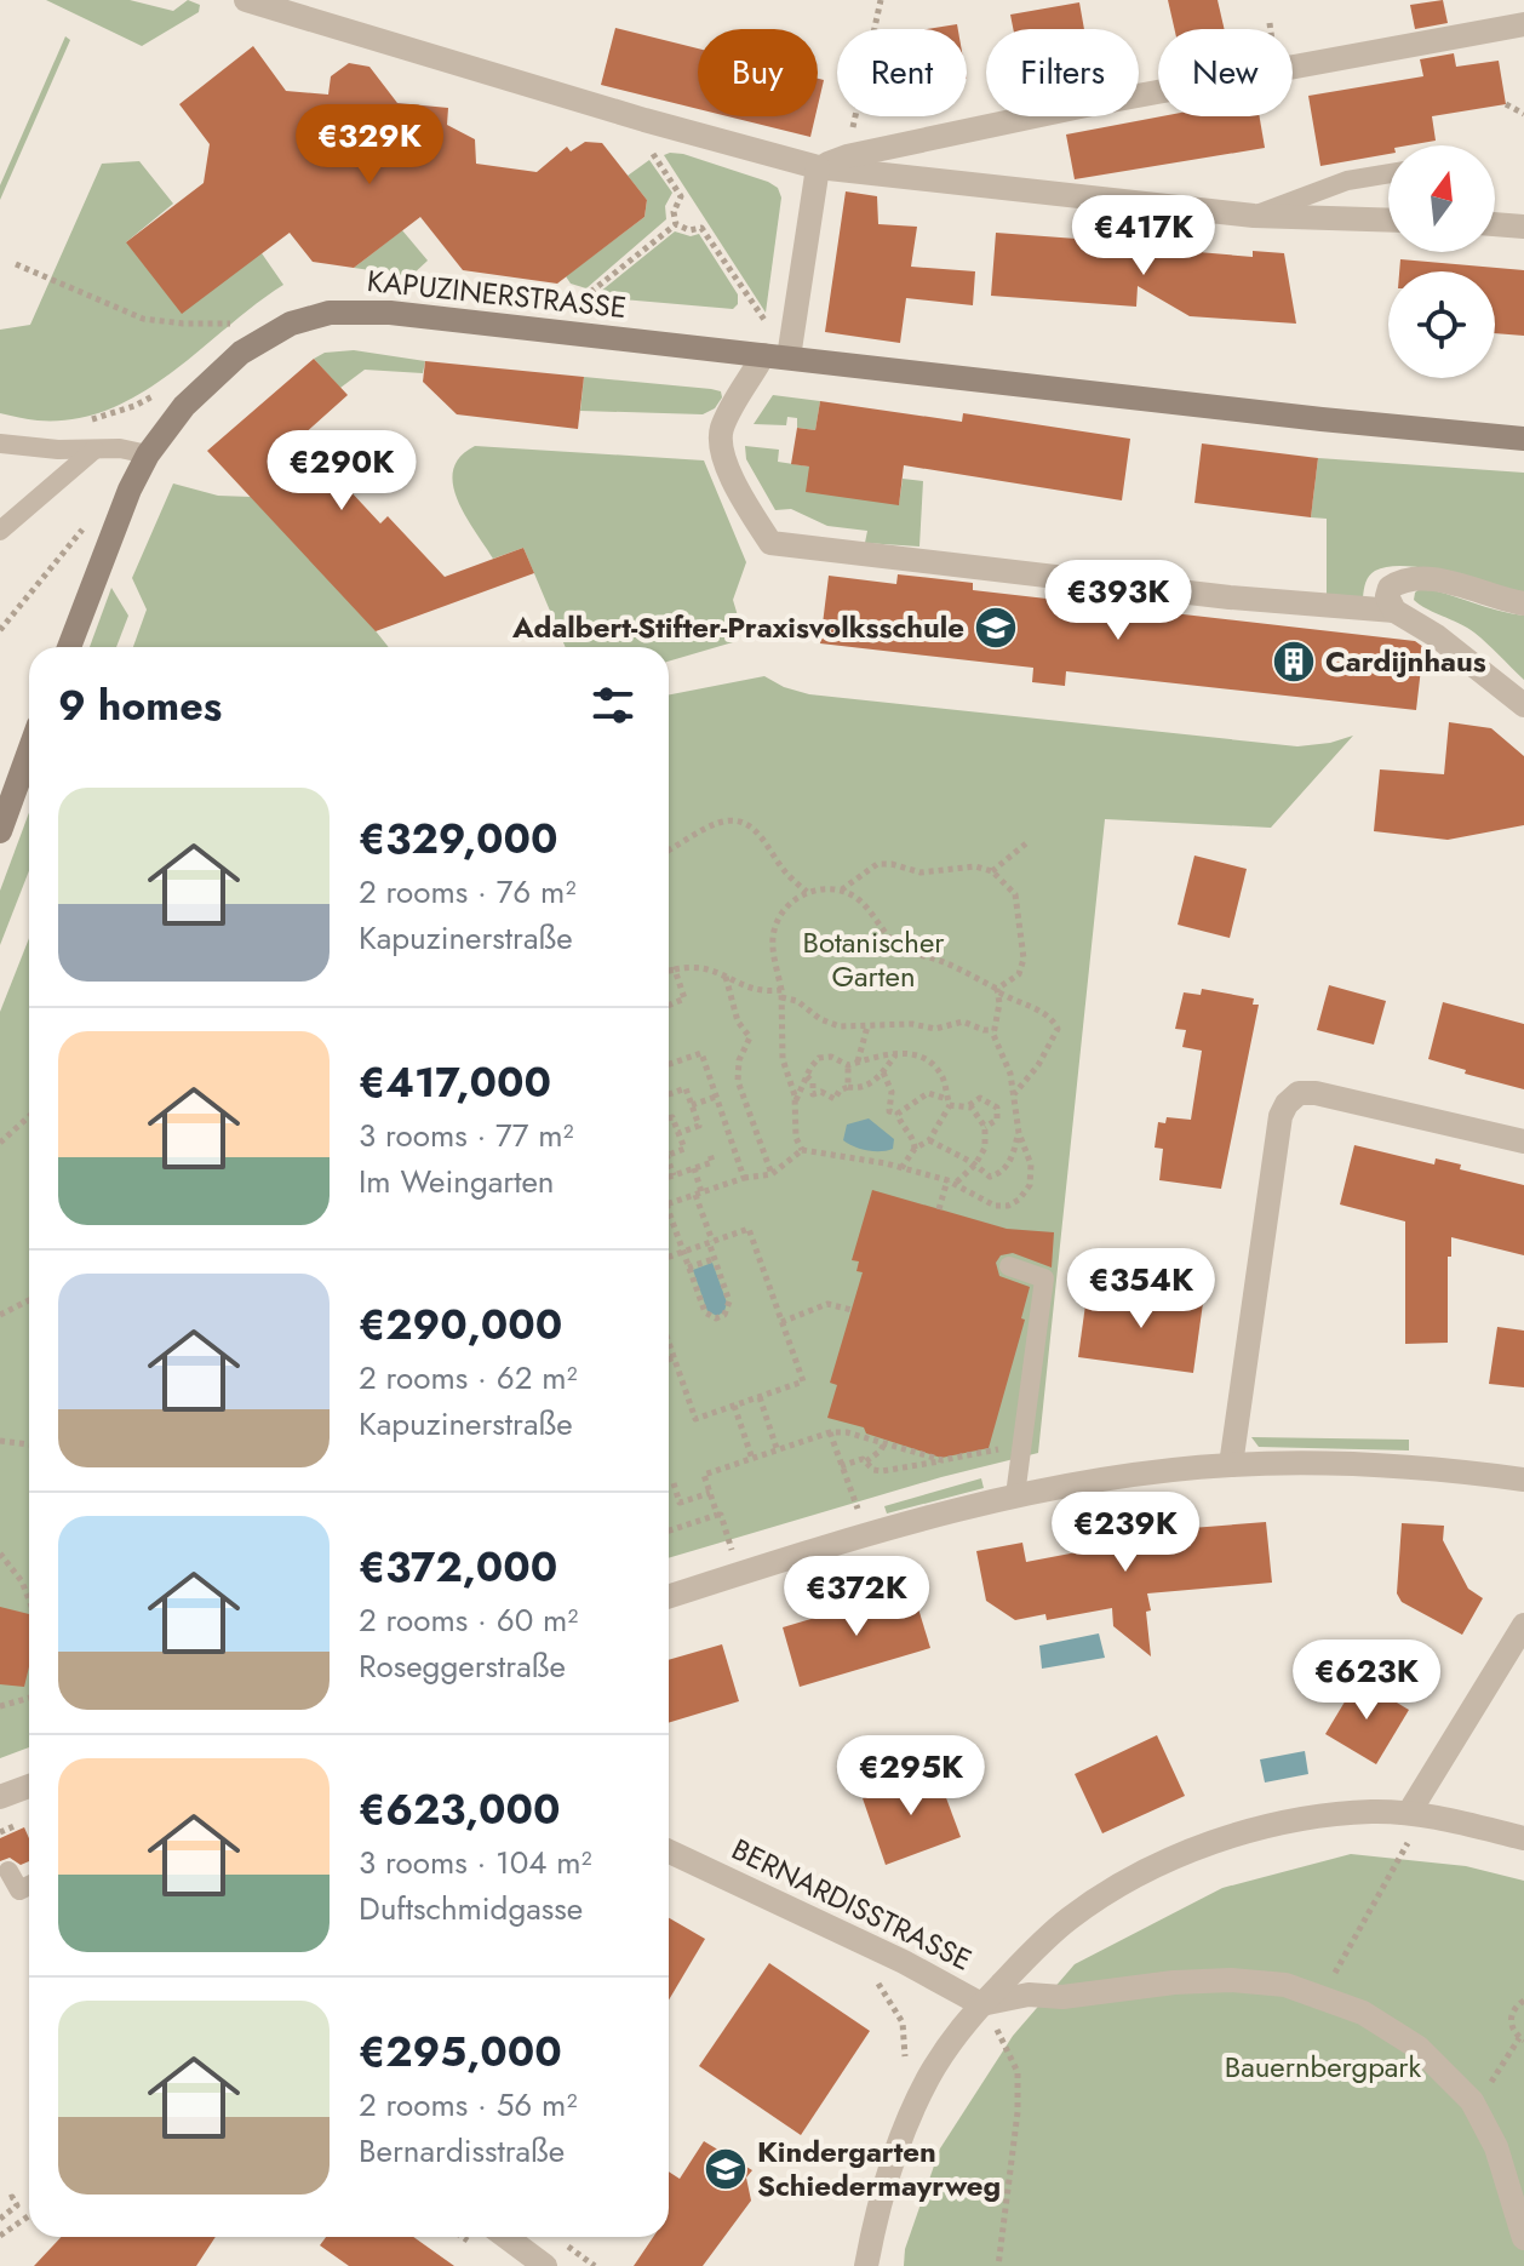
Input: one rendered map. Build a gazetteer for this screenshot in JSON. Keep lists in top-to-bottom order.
{
  "streets": {
    "street": ["KAPUZINERSTRASSE", "BERNARDISSTRASSE"]
  },
  "parks": ["Botanischer Garten", "Bauernbergpark"],
  "places": {
    "school or university": ["Adalbert-Stifter-Praxisvolksschule", "Kindergarten Schiedermayrweg"],
    "building": ["Cardijnhaus"]
  },
  "north": "top",
  "page": {
    "chip": [
      "Buy",
      "Rent",
      "Filters",
      "New"
    ],
    "price": [
      "€329K",
      "€417K",
      "€290K",
      "€393K",
      "€354K",
      "€239K",
      "€372K",
      "€623K",
      "€295K"
    ],
    "heading": "9 homes",
    "list": [
      {
        "name": "€329,000",
        "note": "2 rooms · 76 m² · Kapuzinerstraße"
      },
      {
        "name": "€417,000",
        "note": "3 rooms · 77 m² · Im Weingarten"
      },
      {
        "name": "€290,000",
        "note": "2 rooms · 62 m² · Kapuzinerstraße"
      },
      {
        "name": "€372,000",
        "note": "2 rooms · 60 m² · Roseggerstraße"
      },
      {
        "name": "€623,000",
        "note": "3 rooms · 104 m² · Duftschmidgasse"
      },
      {
        "name": "€295,000",
        "note": "2 rooms · 56 m² · Bernardisstraße"
      }
    ]
  }
}
